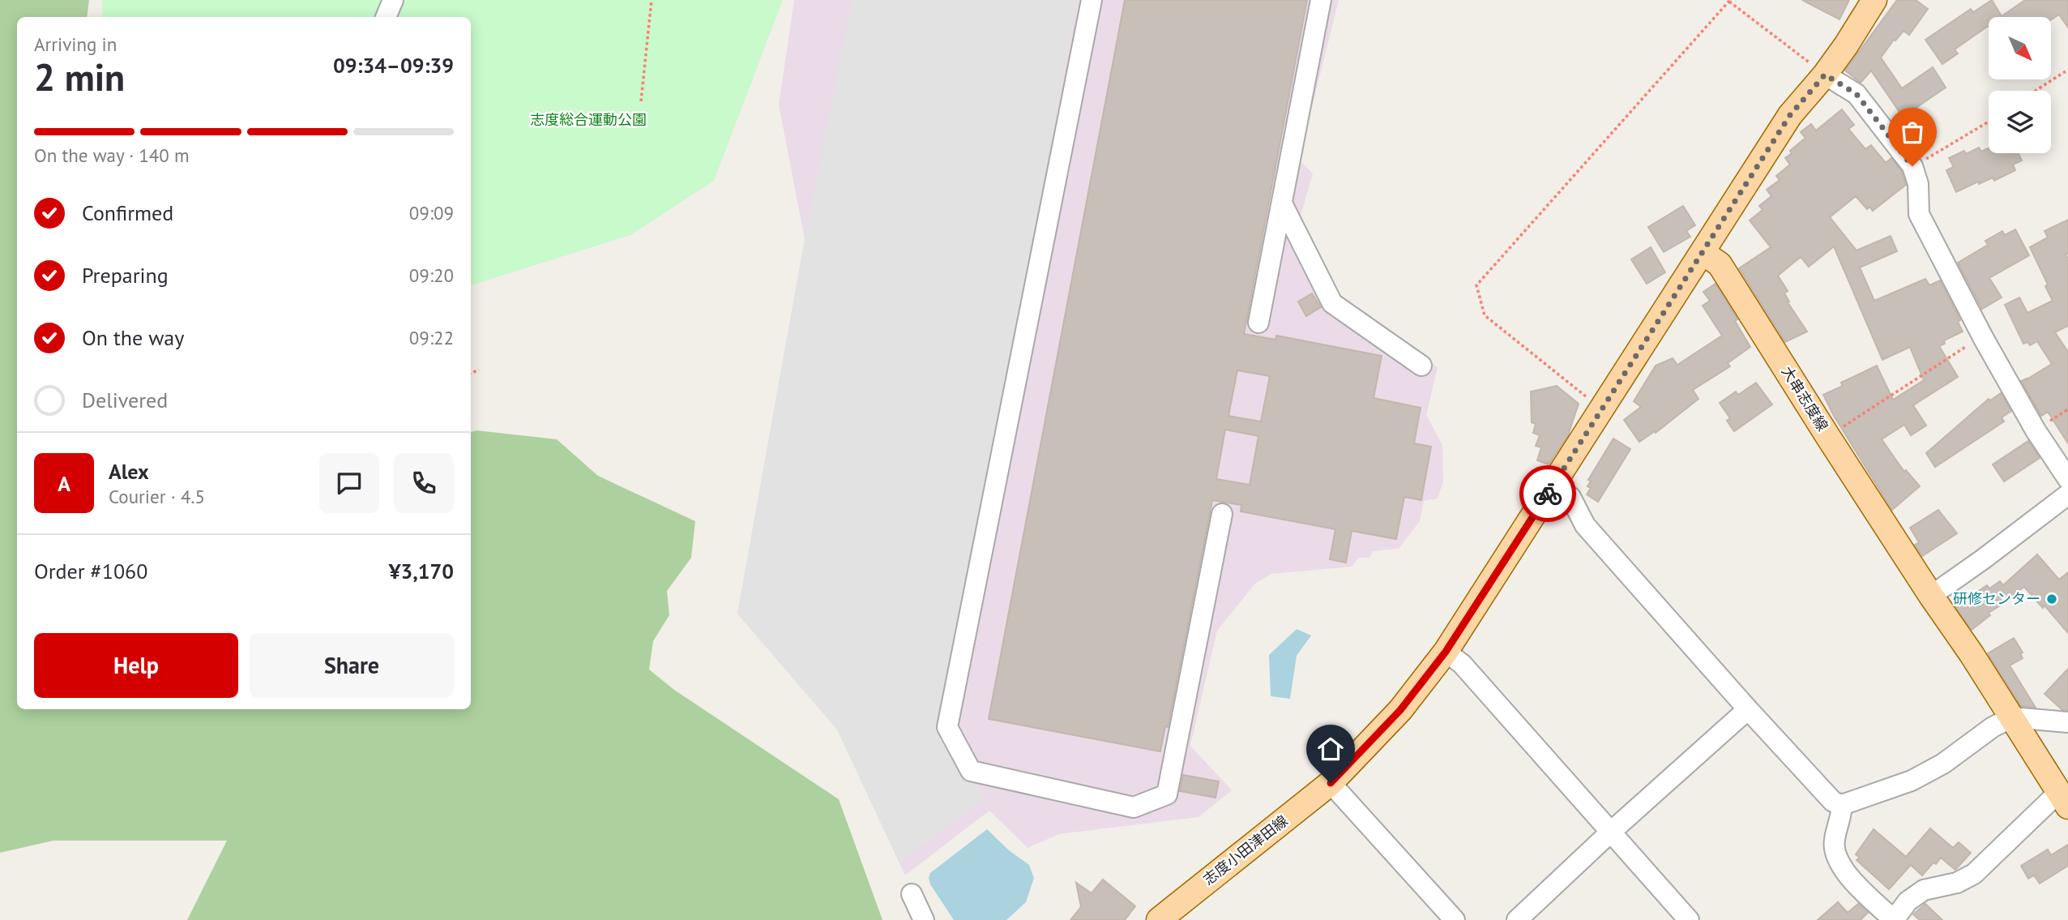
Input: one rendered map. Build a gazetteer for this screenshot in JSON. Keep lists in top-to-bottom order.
{
  "streets": {
    "main road": ["大串志度線", "志度小田津田線"]
  },
  "crossings": [
    ["大串志度線", "志度小田津田線"]
  ],
  "parks": ["志度総合運動公園"],
  "places": ["研修センター"],
  "north": "bottom right",
  "page": {
    "heading": ["2 min", "Arriving in", "09:34–09:39"],
    "panel": [
      "Alex",
      "Courier · 4.5",
      "Order #1060",
      "¥3,170"
    ],
    "bar": "On the way · 140 m",
    "list": [
      ["Confirmed", "09:09"],
      ["Preparing", "09:20"],
      ["On the way", "09:22"],
      "Delivered"
    ],
    "round": "A",
    "buttons": ["Help", "Share"]
  }
}
